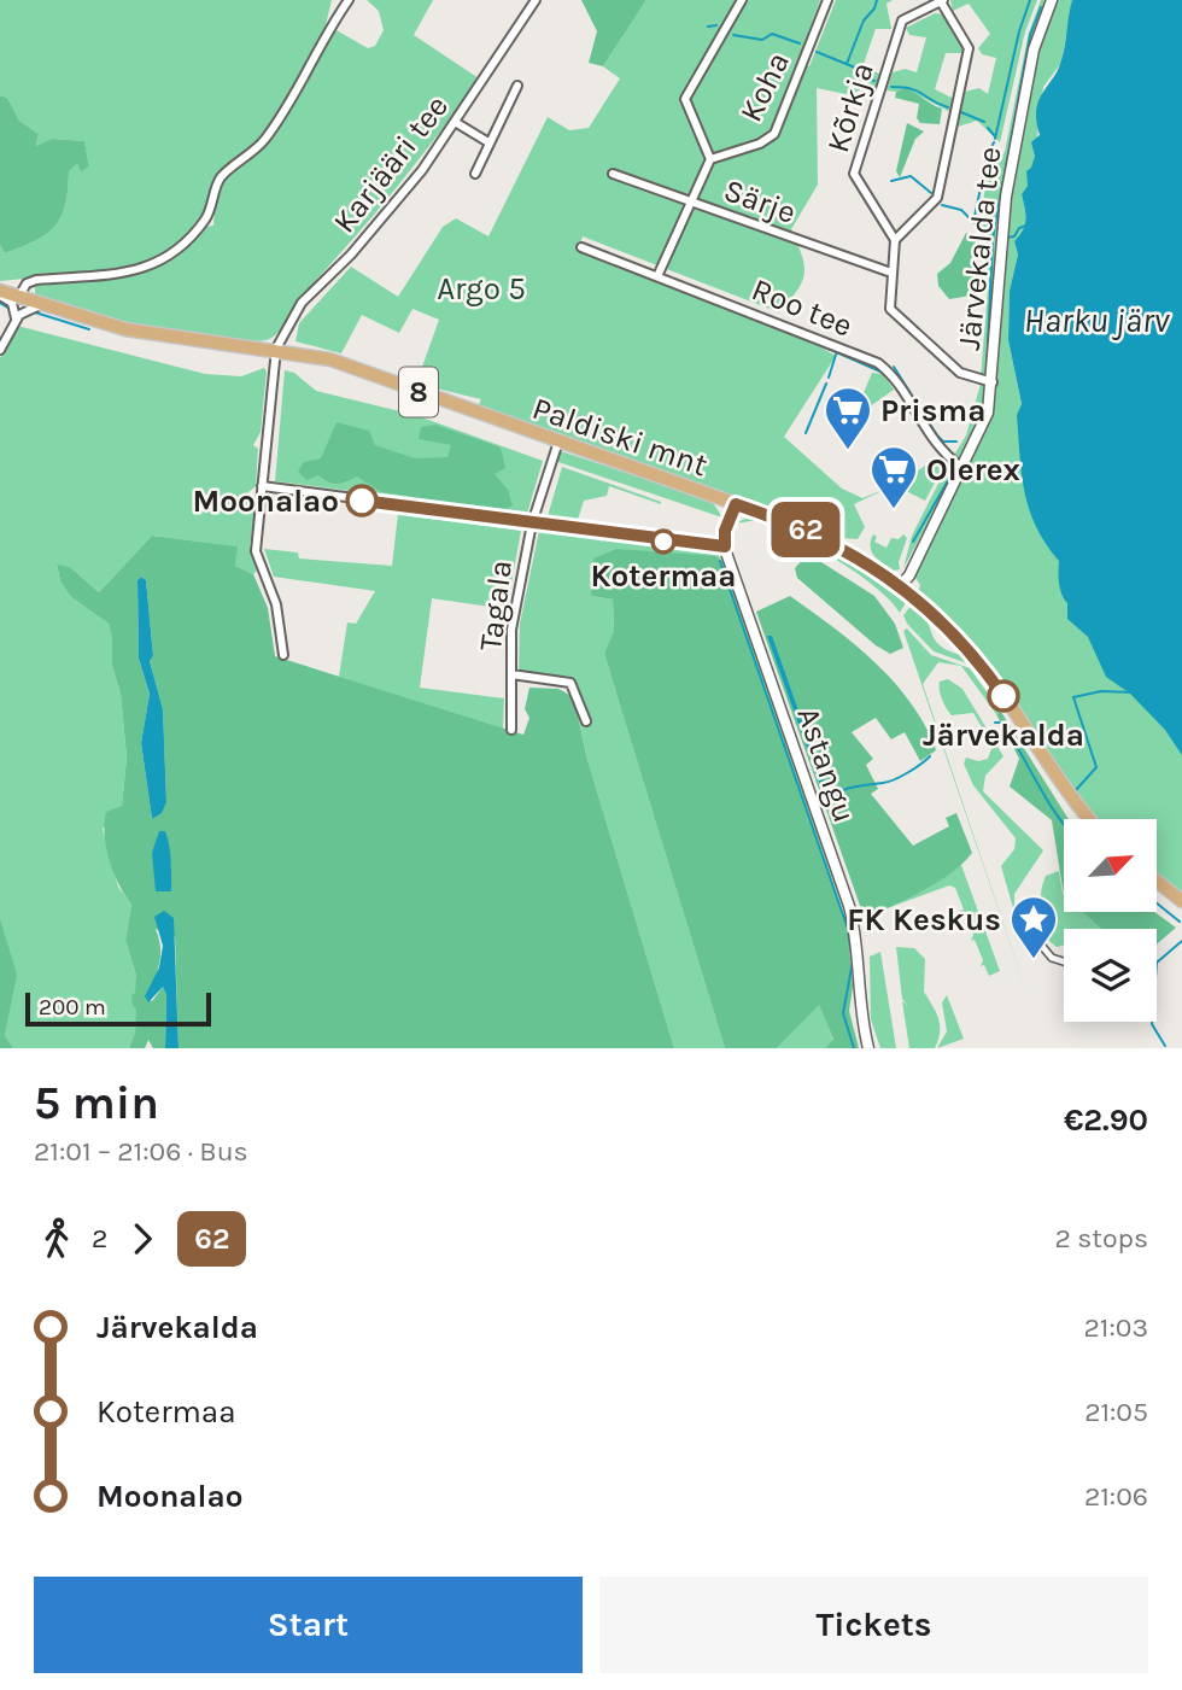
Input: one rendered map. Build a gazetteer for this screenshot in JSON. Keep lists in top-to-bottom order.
{
  "streets": {
    "main road": ["8", "Paldiski mnt"],
    "street": [
      "Koha",
      "Kõrkja",
      "Karjääri tee",
      "Särje",
      "Järvekalda tee",
      "Roo tee",
      "Tagala",
      "Astangu"
    ]
  },
  "crossings": [
    ["Karjääri tee", "Paldiski mnt"],
    ["Järvekalda tee", "Roo tee"],
    ["Järvekalda tee", "Paldiski mnt"],
    ["Paldiski mnt", "Tagala"]
  ],
  "water": ["Harku järv"],
  "parks": ["Argo 5"],
  "places": {
    "supermarket": ["Prisma", "Olerex"],
    "other": ["Moonalao", "Kotermaa", "Järvekalda"],
    "place": ["FK Keskus"]
  },
  "lines": ["bus line 62"],
  "scale_bar": "200 m",
  "north": "top right",
  "page": {
    "on_map": "62",
    "scale": "200 m",
    "heading": ["5 min", "21:01 – 21:06 · Bus", "€2.90"],
    "legs": ["2", "62", "2 stops"],
    "list": [
      {
        "name": "Järvekalda",
        "value": "21:03"
      },
      {
        "name": "Kotermaa",
        "value": "21:05"
      },
      {
        "name": "Moonalao",
        "value": "21:06"
      }
    ],
    "buttons": ["Start", "Tickets"]
  }
}
